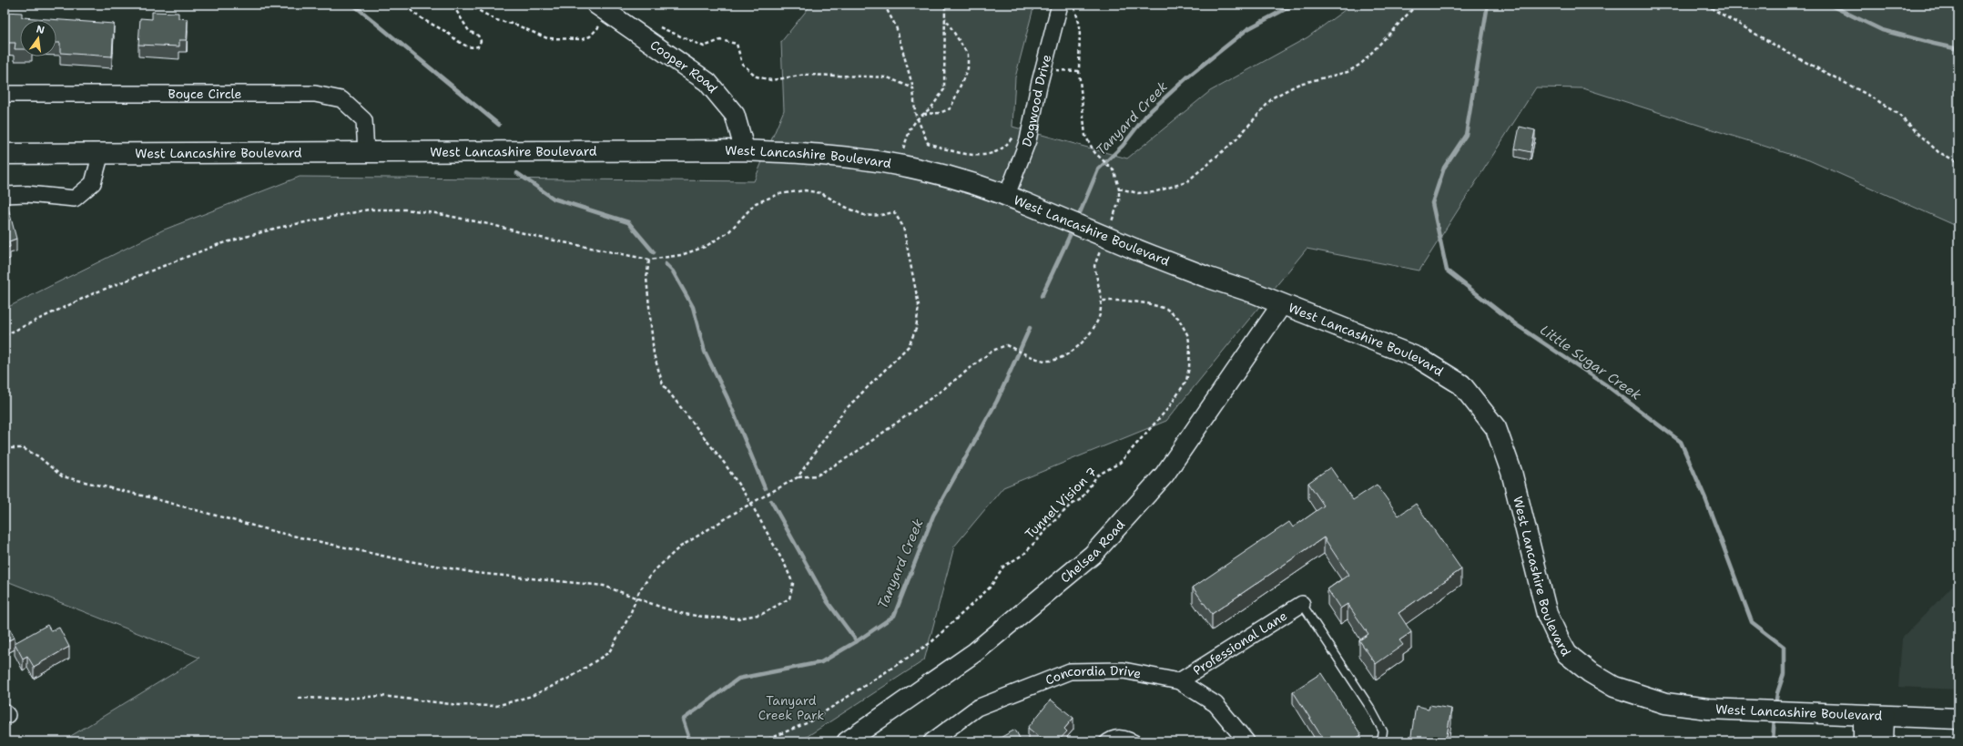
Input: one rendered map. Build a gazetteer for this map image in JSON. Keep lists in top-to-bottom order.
{
  "streets": {
    "main road": ["West Lancashire Boulevard"],
    "street": [
      "Cooper Road",
      "Boyce Circle",
      "Dogwood Drive",
      "Chelsea Road",
      "Professional Lane",
      "Concordia Drive"
    ],
    "path": ["Tunnel Vision 7"]
  },
  "crossings": [
    ["Cooper Road", "West Lancashire Boulevard"],
    ["Boyce Circle", "West Lancashire Boulevard"],
    ["Dogwood Drive", "West Lancashire Boulevard"],
    ["West Lancashire Boulevard", "Chelsea Road"],
    ["Professional Lane", "Concordia Drive"]
  ],
  "water": ["Tanyard Creek", "Little Sugar Creek"],
  "parks": ["Tanyard Creek Park"],
  "north": "top"
}
